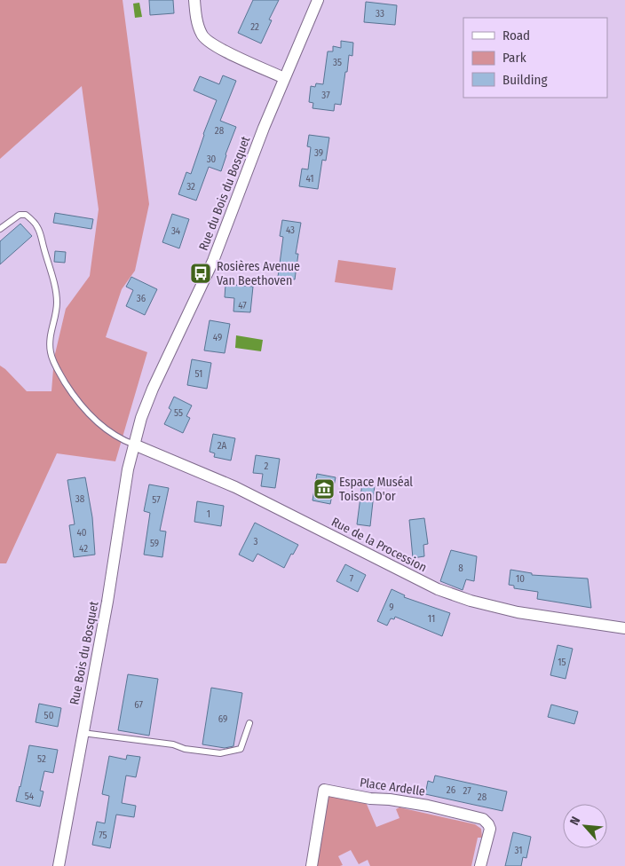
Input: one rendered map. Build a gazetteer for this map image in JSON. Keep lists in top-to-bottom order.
{
  "streets": {
    "street": [
      "Rue du Bois du Bosquet",
      "Rue de la Procession",
      "Rue Bois du Bosquet",
      "Place Ardelle"
    ]
  },
  "crossings": [
    ["Rue du Bois du Bosquet", "Rue de la Procession"],
    ["Rue du Bois du Bosquet", "Rue Bois du Bosquet"],
    ["Rue de la Procession", "Rue Bois du Bosquet"]
  ],
  "places": {
    "bus stop": ["Rosières Avenue Van Beethoven"],
    "museum": ["Espace Muséal Toison D'or"]
  },
  "house_numbers": [
    "33",
    "22",
    "35",
    "37",
    "28",
    "39",
    "30",
    "41",
    "32",
    "43",
    "34",
    "36",
    "47",
    "49",
    "51",
    "55",
    "2A",
    "2",
    "38",
    "57",
    "1",
    "40",
    "3",
    "59",
    "42",
    "8",
    "7",
    "10",
    "9",
    "11",
    "15",
    "67",
    "50",
    "69",
    "52",
    "26",
    "27",
    "54",
    "28",
    "75",
    "31"
  ],
  "legend": ["Road", "Park", "Building"],
  "north": "top left"
}
